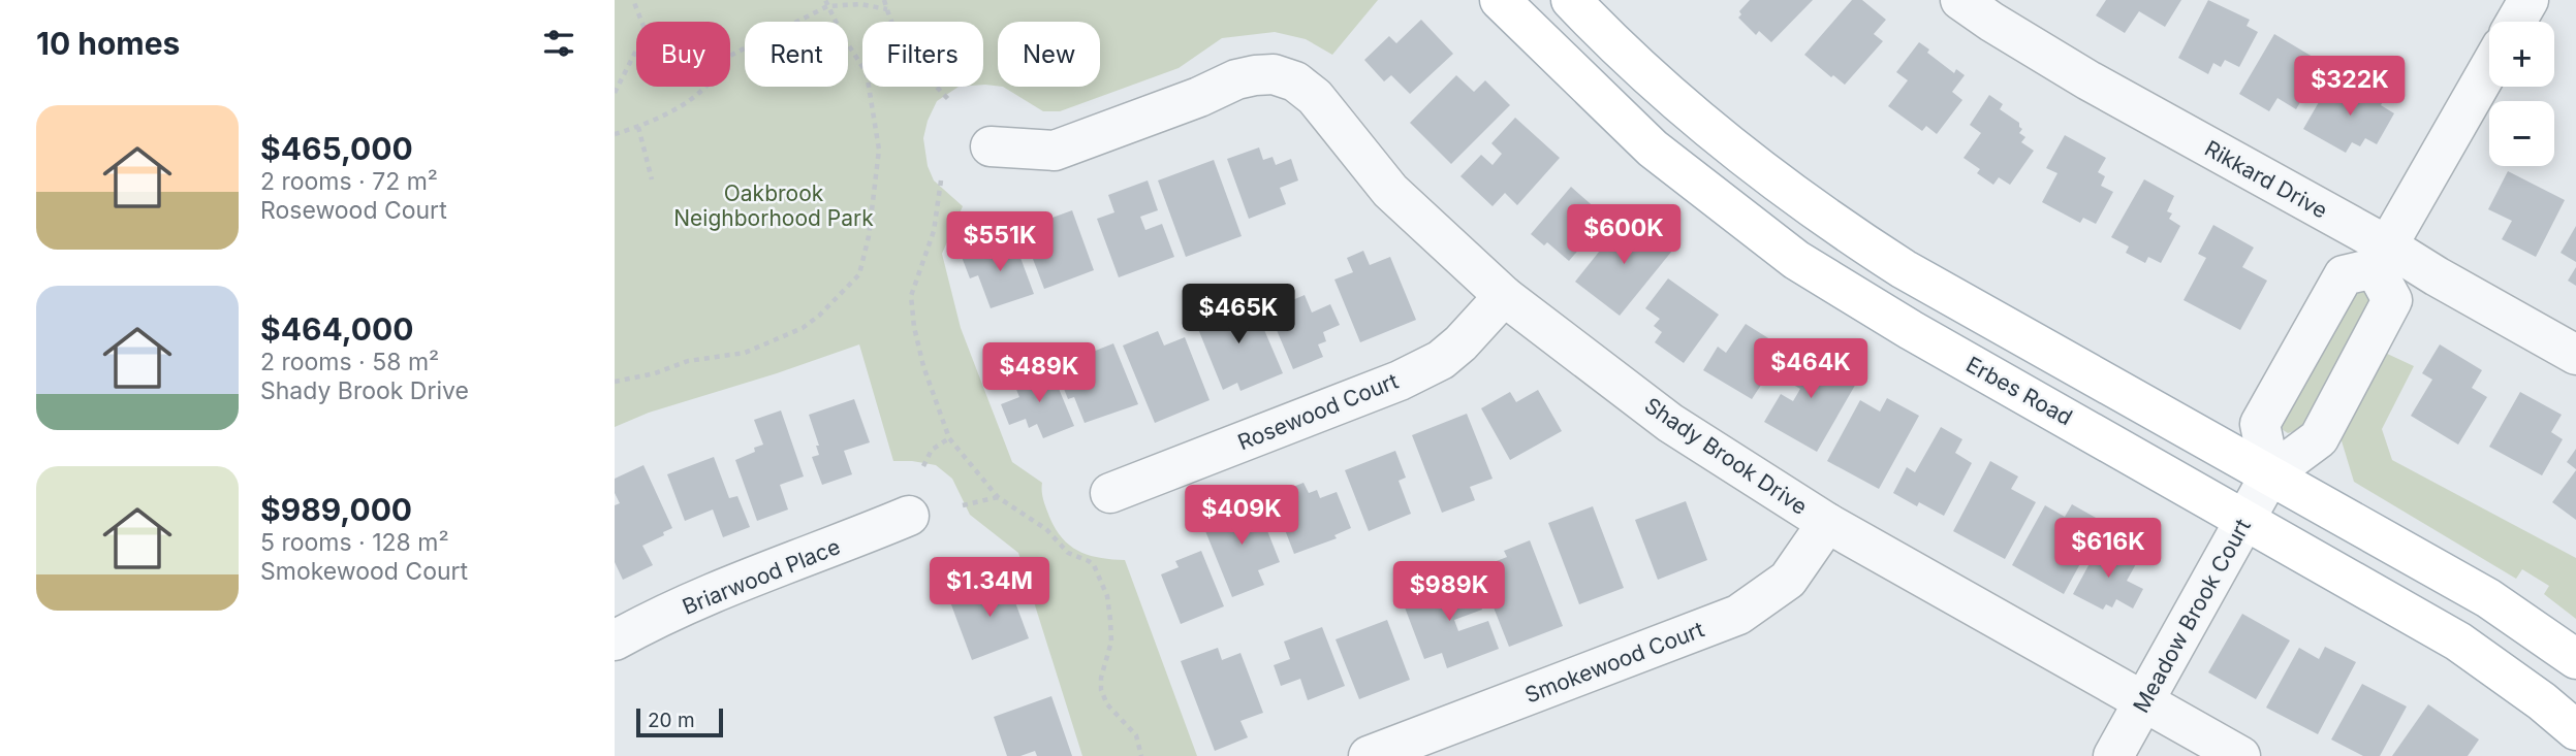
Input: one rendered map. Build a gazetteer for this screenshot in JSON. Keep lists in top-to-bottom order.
{
  "streets": {
    "main road": ["Erbes Road"],
    "street": [
      "Rikkard Drive",
      "Rosewood Court",
      "Shady Brook Drive",
      "Briarwood Place",
      "Meadow Brook Court",
      "Smokewood Court"
    ]
  },
  "crossings": [
    ["Rikkard Drive", "Meadow Brook Court"],
    ["Erbes Road", "Meadow Brook Court"],
    ["Rosewood Court", "Shady Brook Drive"],
    ["Shady Brook Drive", "Meadow Brook Court"],
    ["Shady Brook Drive", "Smokewood Court"]
  ],
  "parks": ["Oakbrook Neighborhood Park"],
  "scale_bar": "20 m",
  "page": {
    "heading": "10 homes",
    "map_buttons": ["+", "−"],
    "chip": [
      "Buy",
      "Rent",
      "Filters",
      "New"
    ],
    "price": [
      "$322K",
      "$600K",
      "$551K",
      "$465K",
      "$464K",
      "$489K",
      "$409K",
      "$616K",
      "$1.34M",
      "$989K"
    ],
    "list": [
      {
        "name": "$465,000",
        "note": "2 rooms · 72 m² · Rosewood Court"
      },
      {
        "name": "$464,000",
        "note": "2 rooms · 58 m² · Shady Brook Drive"
      },
      {
        "name": "$989,000",
        "note": "5 rooms · 128 m² · Smokewood Court"
      }
    ],
    "scale": "20 m"
  }
}
